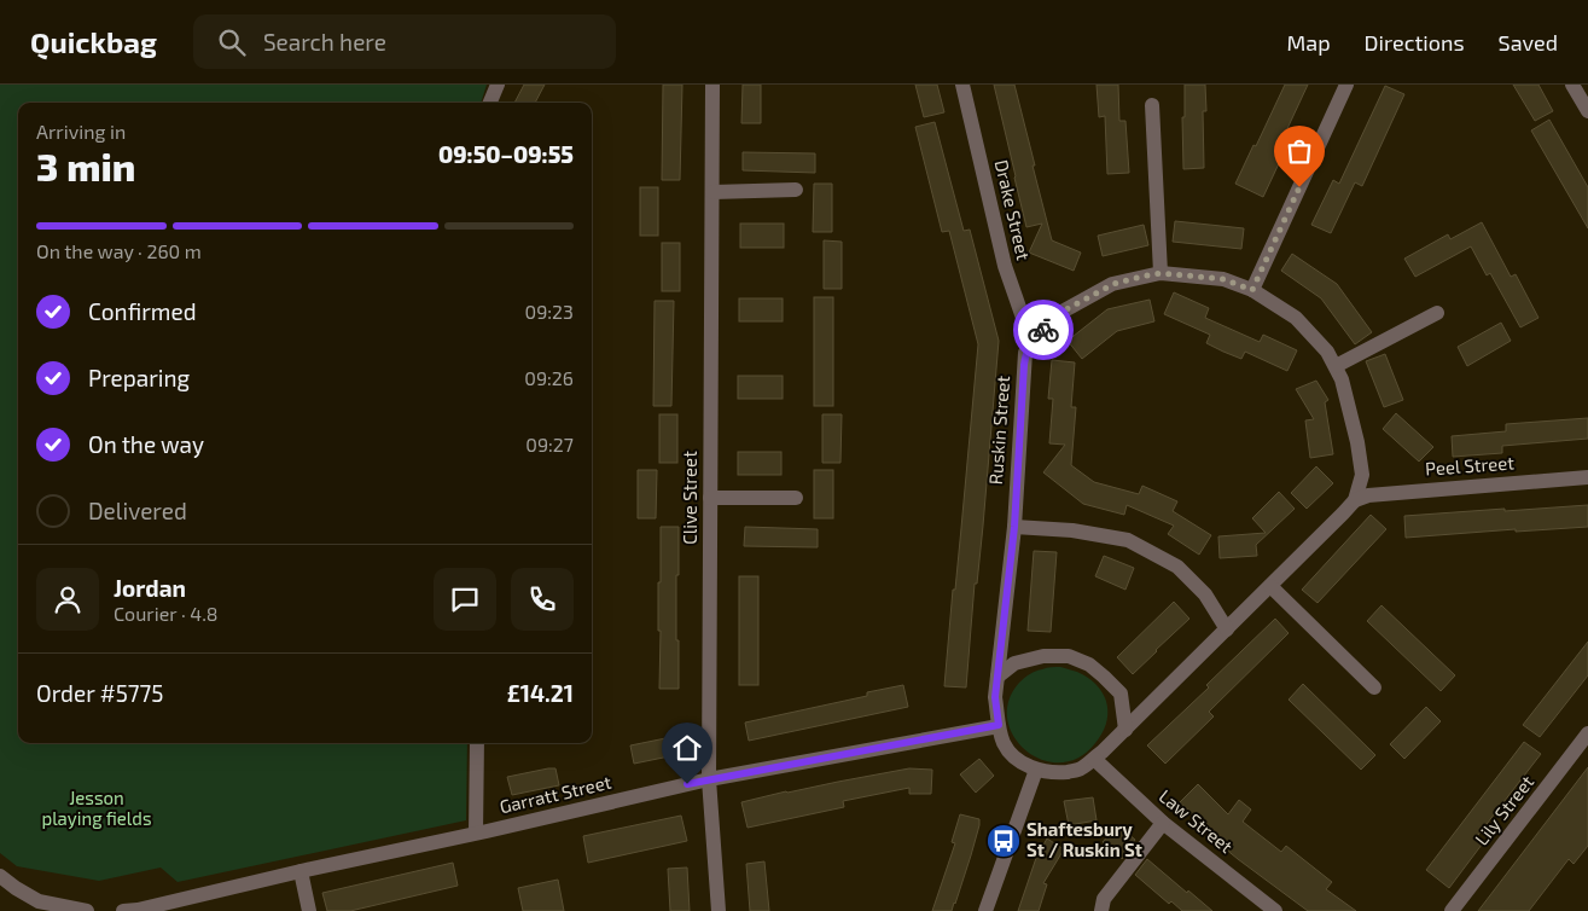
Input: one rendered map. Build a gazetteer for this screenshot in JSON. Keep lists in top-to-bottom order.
{
  "streets": {
    "street": [
      "Drake Street",
      "Ruskin Street",
      "Peel Street",
      "Clive Street",
      "Garratt Street",
      "Lily Street",
      "Law Street"
    ]
  },
  "crossings": [
    ["Drake Street", "Ruskin Street"],
    ["Ruskin Street", "Peel Street"],
    ["Ruskin Street", "Garratt Street"],
    ["Ruskin Street", "Law Street"],
    ["Clive Street", "Garratt Street"],
    ["Garratt Street", "Law Street"]
  ],
  "parks": ["Jesson playing fields"],
  "places": {
    "bus stop": ["Shaftesbury St / Ruskin St"]
  },
  "page": {
    "header": "Quickbag",
    "search": "Search here",
    "nav": ["Map", "Directions", "Saved"],
    "heading": ["3 min", "Arriving in", "09:50–09:55"],
    "panel": [
      "Jordan",
      "Courier · 4.8",
      "Order #5775",
      "£14.21"
    ],
    "bar": "On the way · 260 m",
    "list": [
      ["Confirmed", "09:23"],
      ["Preparing", "09:26"],
      ["On the way", "09:27"],
      "Delivered"
    ]
  }
}
